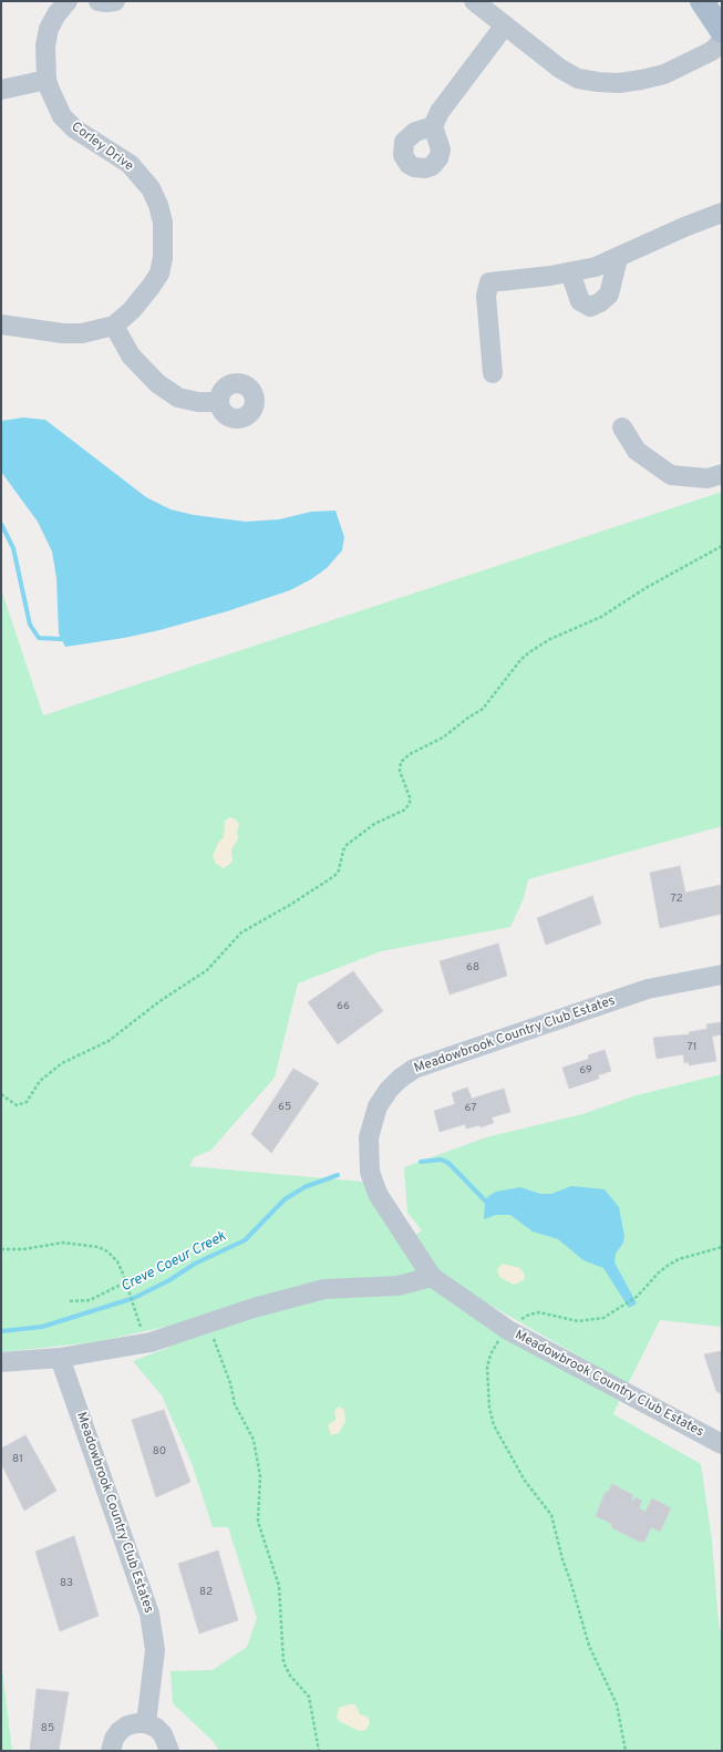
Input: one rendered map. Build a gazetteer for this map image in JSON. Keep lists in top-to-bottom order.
{
  "streets": {
    "street": ["Corley Drive", "Meadowbrook Country Club Estates"]
  },
  "water": ["Creve Coeur Creek"],
  "house_numbers": [
    "72",
    "68",
    "66",
    "71",
    "69",
    "65",
    "67",
    "80",
    "81",
    "83",
    "82",
    "85"
  ]
}
